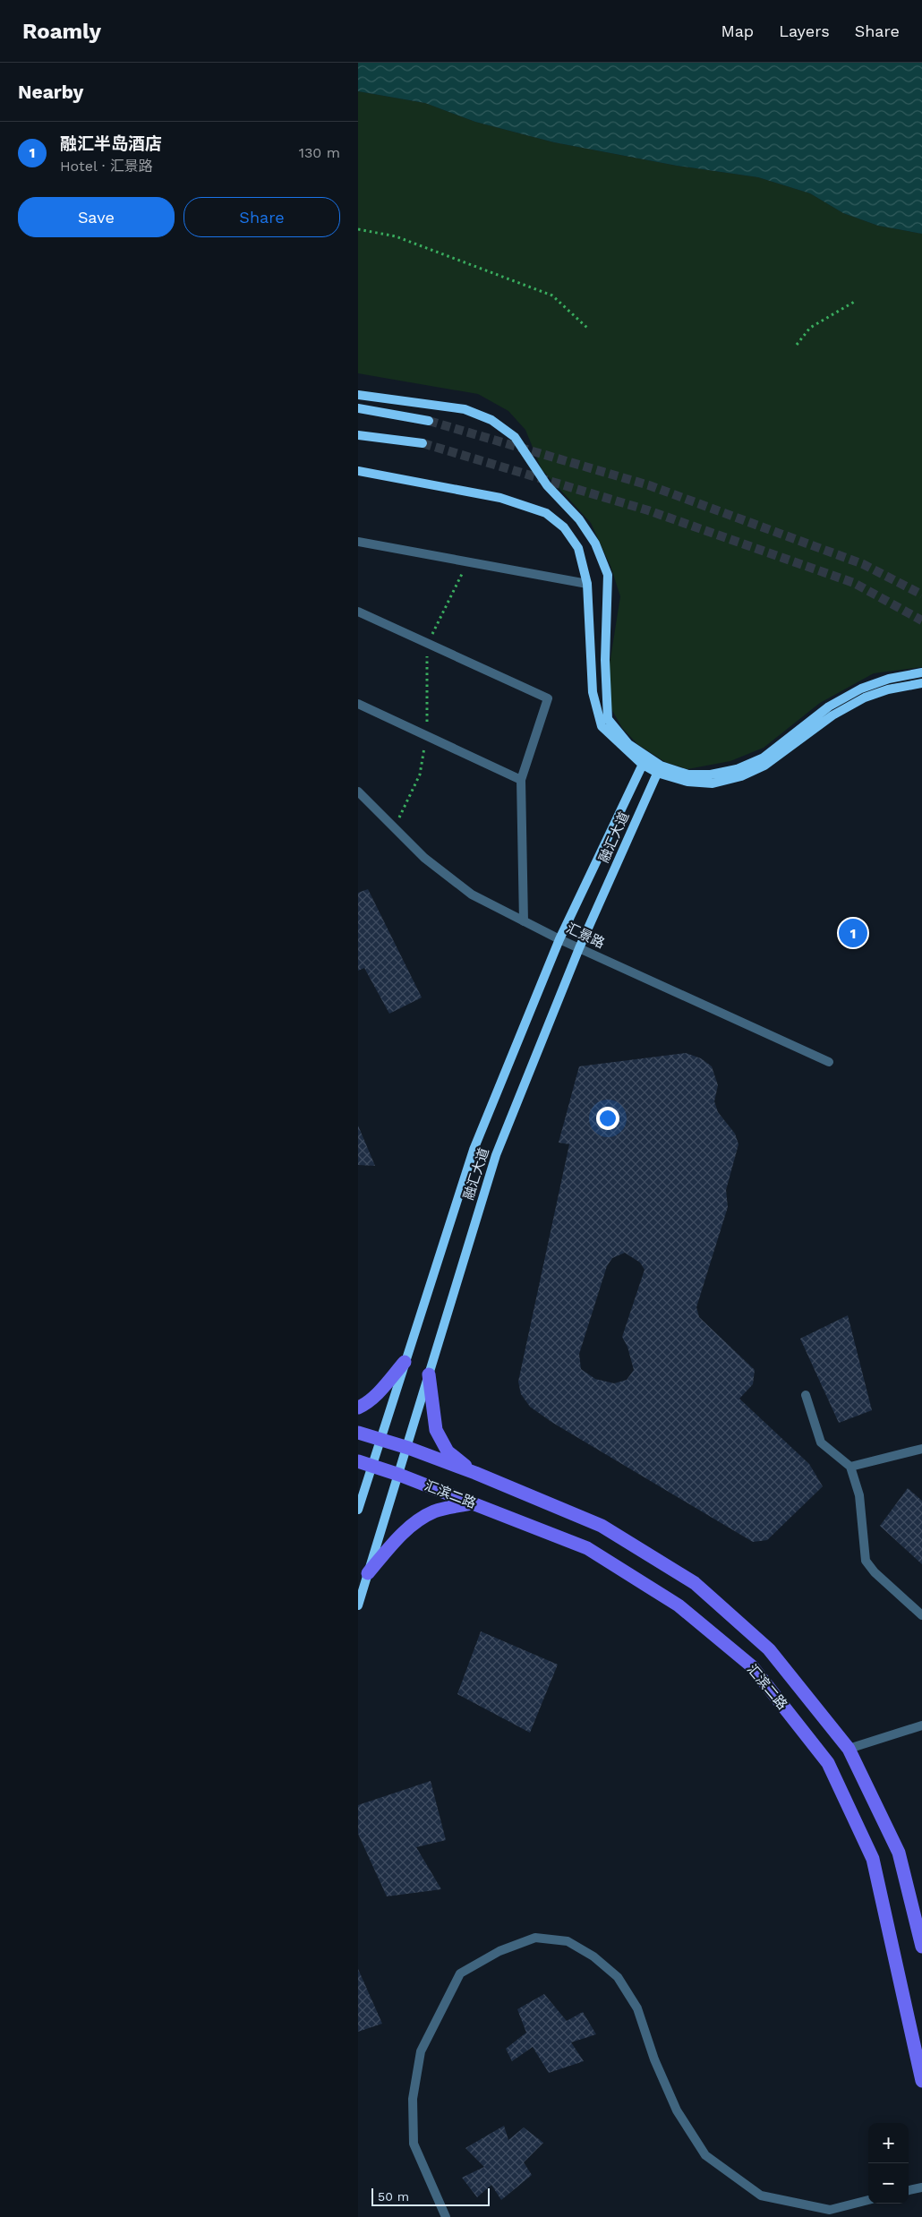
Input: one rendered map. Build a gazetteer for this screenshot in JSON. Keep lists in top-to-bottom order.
{
  "streets": {
    "main road": ["融汇大道", "汇滨二路"],
    "street": ["汇景路"]
  },
  "crossings": [
    ["融汇大道", "汇景路"],
    ["融汇大道", "汇滨二路"]
  ],
  "scale_bar": "50 m",
  "page": {
    "header": "Roamly",
    "nav": ["Map", "Layers", "Share"],
    "heading": "Nearby",
    "list": [
      {
        "mark": "1",
        "name": "融汇半岛酒店",
        "note": "Hotel · 汇景路",
        "value": "130 m"
      }
    ],
    "buttons": ["Save", "Share"],
    "pins": "1",
    "map_buttons": ["+", "−"],
    "scale": "50 m"
  }
}
